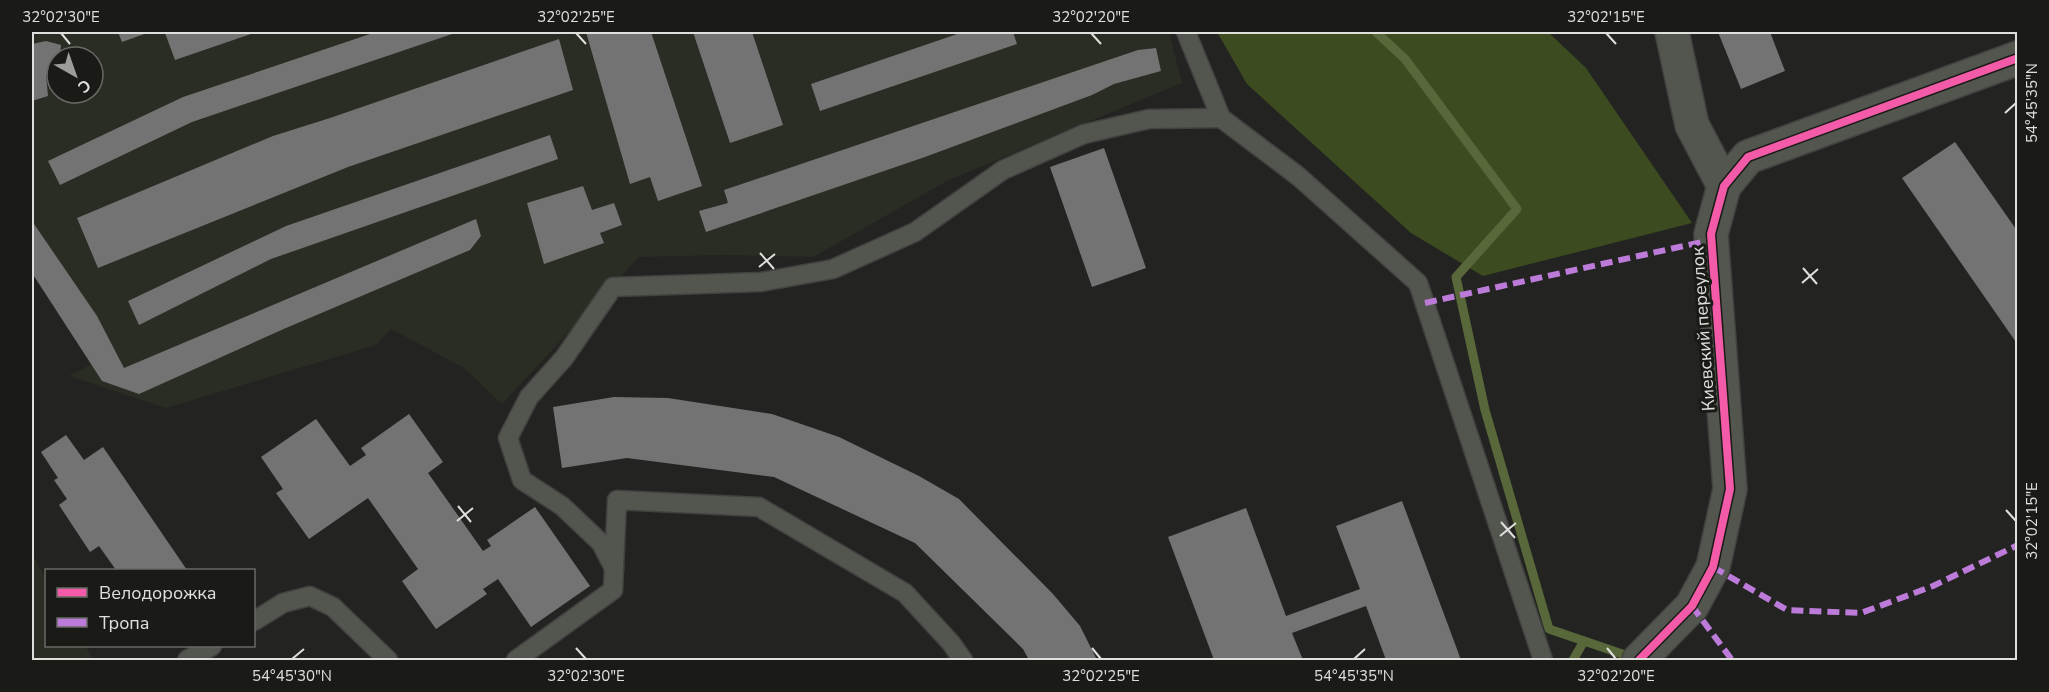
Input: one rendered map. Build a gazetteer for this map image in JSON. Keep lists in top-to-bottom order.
{
  "streets": {
    "street": ["Киевский переулок"]
  },
  "legend": ["Велодорожка", "Тропа"],
  "north": "bottom right",
  "coordinates": [
    "32°02'30\"E",
    "32°02'25\"E",
    "32°02'20\"E",
    "32°02'15\"E",
    "54°45'35\"N",
    "54°45'30\"N"
  ]
}
